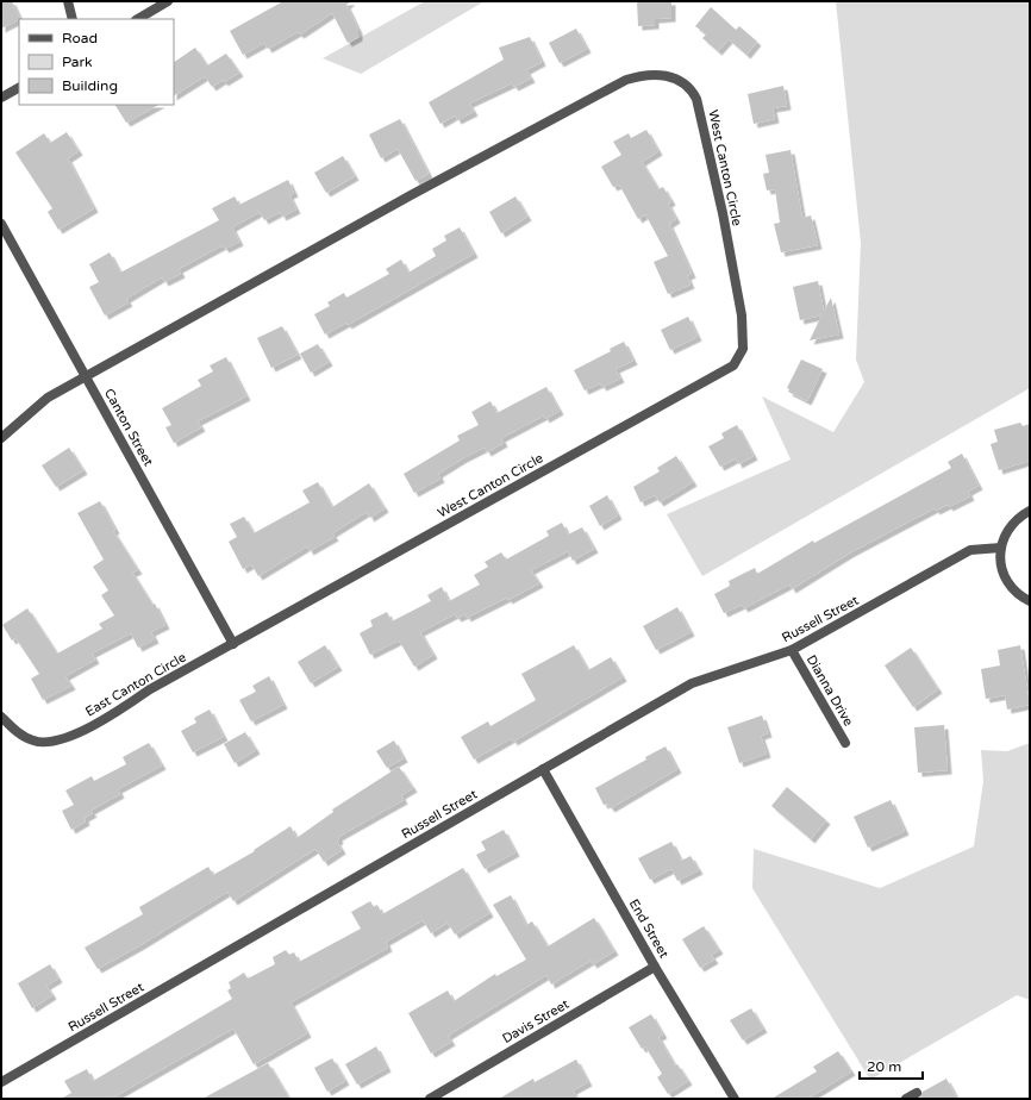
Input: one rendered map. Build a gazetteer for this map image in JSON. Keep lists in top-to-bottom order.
{
  "streets": {
    "street": [
      "West Canton Circle",
      "Canton Street",
      "Russell Street",
      "East Canton Circle",
      "Dianna Drive",
      "End Street",
      "Davis Street"
    ]
  },
  "crossings": [
    ["West Canton Circle", "Canton Street"],
    ["West Canton Circle", "East Canton Circle"],
    ["Canton Street", "East Canton Circle"],
    ["Russell Street", "Dianna Drive"],
    ["Russell Street", "End Street"],
    ["End Street", "Davis Street"]
  ],
  "legend": ["Road", "Park", "Building"],
  "scale_bar": "20 m"
}
